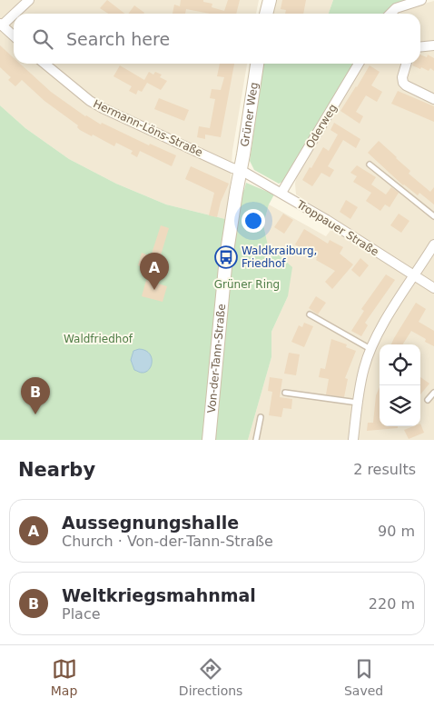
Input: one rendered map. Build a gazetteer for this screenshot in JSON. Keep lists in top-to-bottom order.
{
  "streets": {
    "street": [
      "Grüner Weg",
      "Oderweg",
      "Hermann-Löns-Straße",
      "Troppauer Straße",
      "Von-der-Tann-Straße"
    ]
  },
  "crossings": [
    ["Grüner Weg", "Hermann-Löns-Straße"],
    ["Grüner Weg", "Troppauer Straße"],
    ["Grüner Weg", "Von-der-Tann-Straße"],
    ["Oderweg", "Troppauer Straße"],
    ["Hermann-Löns-Straße", "Troppauer Straße"],
    ["Hermann-Löns-Straße", "Von-der-Tann-Straße"],
    ["Troppauer Straße", "Von-der-Tann-Straße"]
  ],
  "parks": ["Grüner Ring", "Waldfriedhof"],
  "places": {
    "bus stop": ["Waldkraiburg, Friedhof"]
  },
  "page": {
    "search": "Search here",
    "pins": ["A", "B"],
    "heading": ["Nearby", "2 results"],
    "list": [
      {
        "mark": "A",
        "name": "Aussegnungshalle",
        "note": "Church · Von-der-Tann-Straße",
        "value": "90 m"
      },
      {
        "mark": "B",
        "name": "Weltkriegsmahnmal",
        "note": "Place",
        "value": "220 m"
      }
    ],
    "nav": ["Map", "Directions", "Saved"]
  }
}
